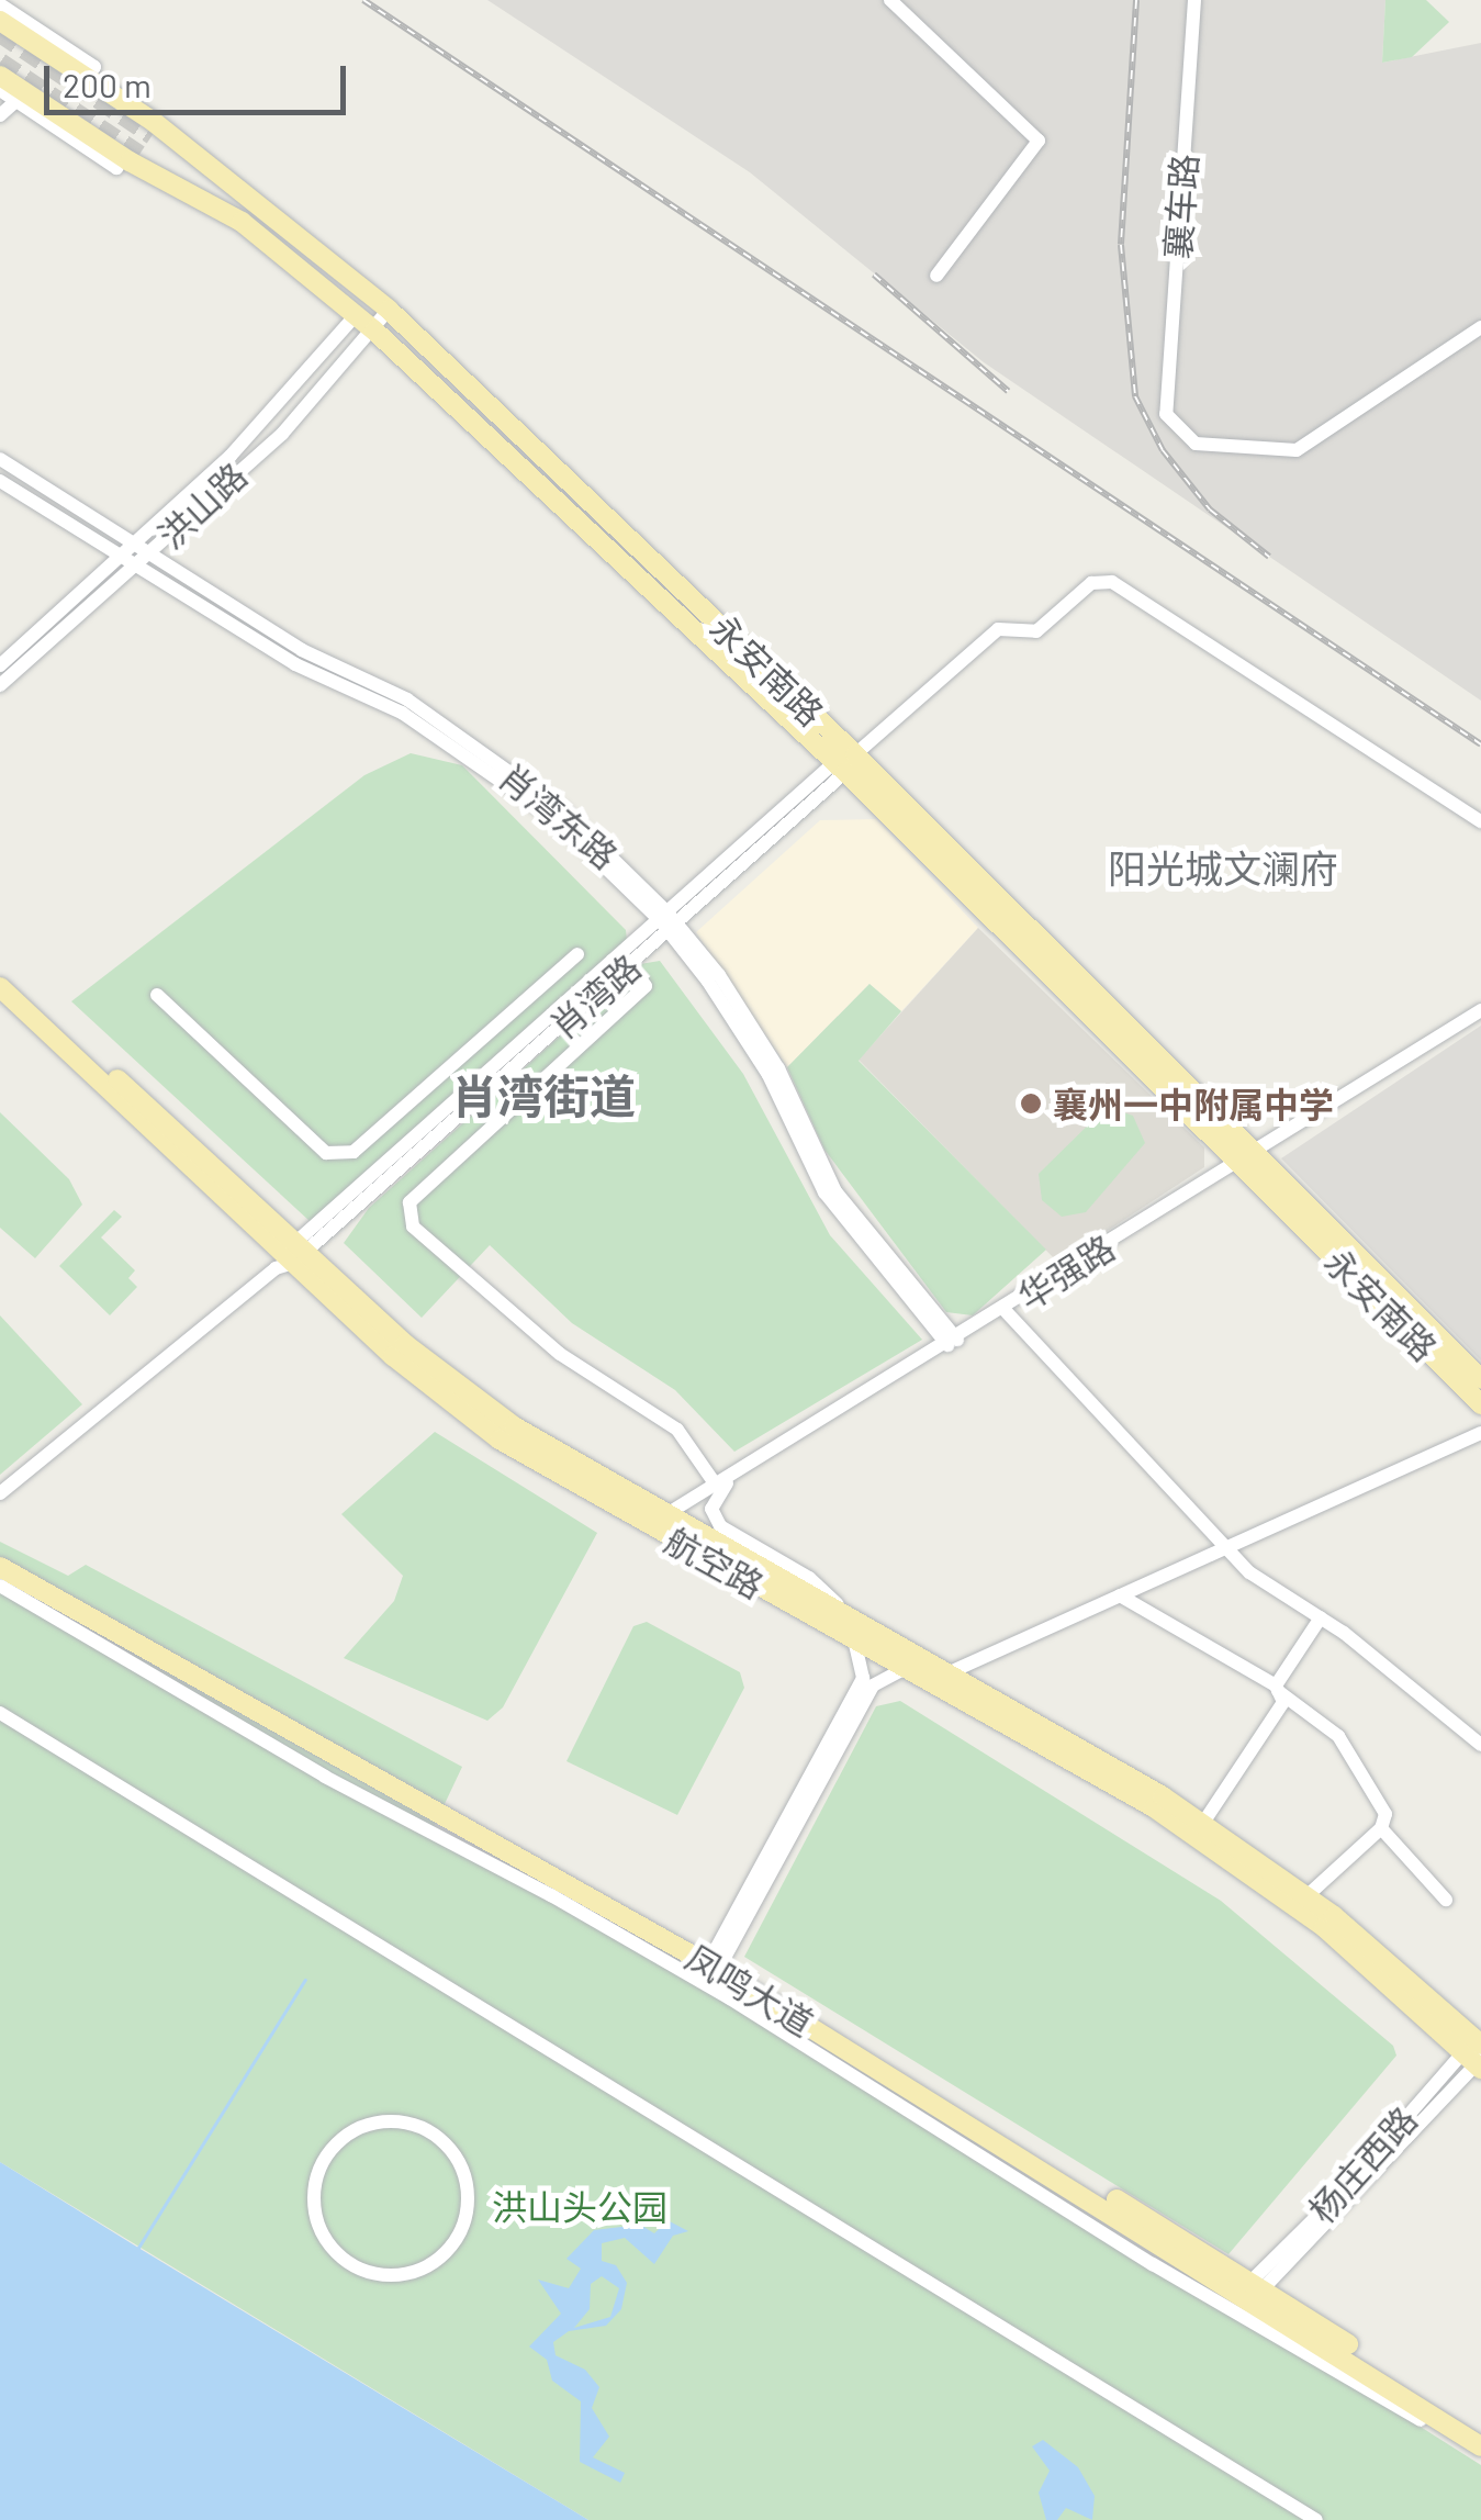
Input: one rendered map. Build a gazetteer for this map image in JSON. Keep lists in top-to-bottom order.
{
  "streets": {
    "main road": ["永安南路", "航空路", "凤鸣大道"],
    "street": [
      "襄车路",
      "洪山路",
      "肖湾东路",
      "肖湾路",
      "华强路",
      "杨庄西路"
    ]
  },
  "crossings": [
    ["洪山路", "永安南路"],
    ["洪山路", "肖湾东路"],
    ["永安南路", "肖湾路"],
    ["永安南路", "华强路"],
    ["肖湾东路", "肖湾路"],
    ["肖湾东路", "华强路"],
    ["肖湾路", "航空路"],
    ["华强路", "航空路"],
    ["航空路", "杨庄西路"],
    ["凤鸣大道", "杨庄西路"]
  ],
  "districts": ["阳光城文澜府", "肖湾街道"],
  "parks": ["洪山头公园"],
  "places": ["襄州一中附属中学"],
  "scale_bar": "200 m"
}
